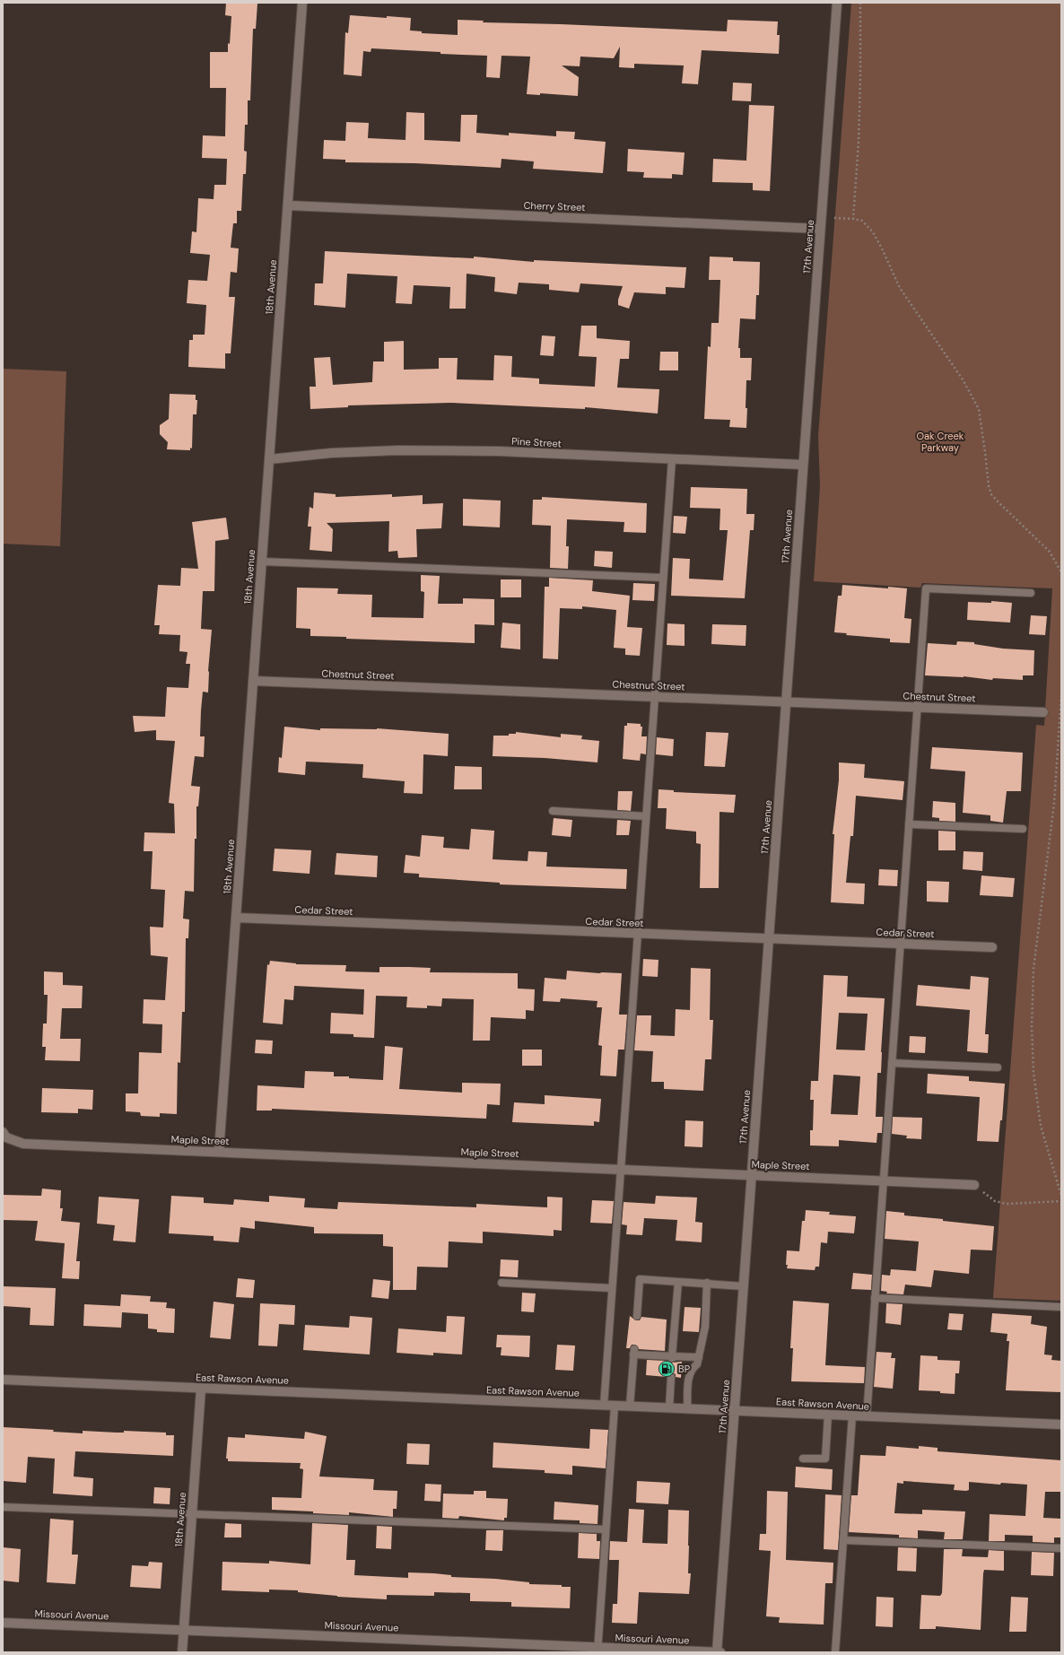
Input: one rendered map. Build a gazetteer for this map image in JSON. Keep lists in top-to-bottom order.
{
  "streets": {
    "street": [
      "Cherry Street",
      "17th Avenue",
      "18th Avenue",
      "Pine Street",
      "Chestnut Street",
      "Cedar Street",
      "Maple Street",
      "East Rawson Avenue",
      "Missouri Avenue"
    ]
  },
  "crossings": [
    ["Cherry Street", "17th Avenue"],
    ["Cherry Street", "18th Avenue"],
    ["17th Avenue", "Pine Street"],
    ["17th Avenue", "Chestnut Street"],
    ["17th Avenue", "Cedar Street"],
    ["17th Avenue", "Maple Street"],
    ["17th Avenue", "East Rawson Avenue"],
    ["17th Avenue", "Missouri Avenue"],
    ["18th Avenue", "Pine Street"],
    ["18th Avenue", "Chestnut Street"],
    ["18th Avenue", "Cedar Street"],
    ["18th Avenue", "Maple Street"],
    ["18th Avenue", "East Rawson Avenue"],
    ["18th Avenue", "Missouri Avenue"]
  ],
  "parks": ["Oak Creek Parkway"],
  "places": {
    "fuel station": ["BP"]
  }
}
